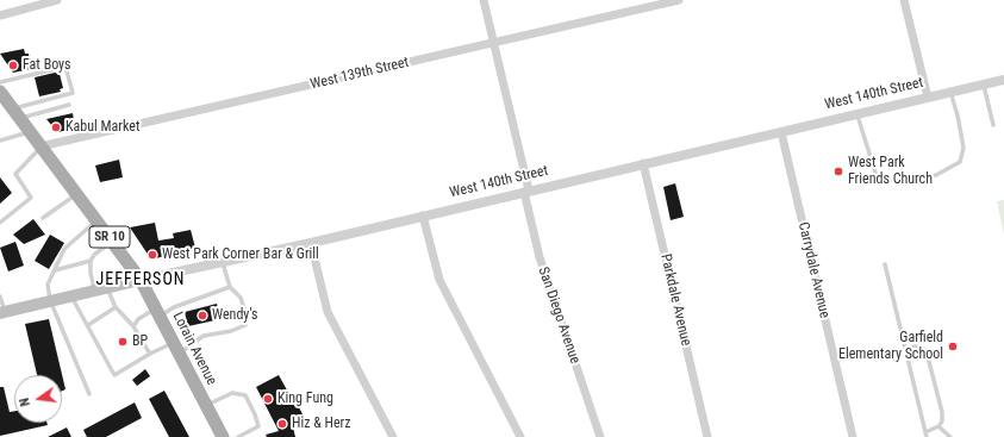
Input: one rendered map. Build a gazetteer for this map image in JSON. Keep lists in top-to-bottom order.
{
  "streets": {
    "main road": ["West 140th Street", "SR 10", "Lorain Avenue"],
    "street": [
      "West 139th Street",
      "Carrydale Avenue",
      "Parkdale Avenue",
      "San Diego Avenue"
    ]
  },
  "crossings": [
    ["West 139th Street", "San Diego Avenue"],
    ["West 139th Street", "Lorain Avenue"],
    ["West 140th Street", "Carrydale Avenue"],
    ["West 140th Street", "Parkdale Avenue"],
    ["West 140th Street", "San Diego Avenue"],
    ["West 140th Street", "Lorain Avenue"]
  ],
  "districts": ["JEFFERSON"],
  "places": [
    "Fat Boys",
    "Kabul Market",
    "West Park Friends Church",
    "West Park Corner Bar & Grill",
    "Wendy's",
    "BP",
    "Garfield Elementary School",
    "King Fung",
    "Hiz & Herz"
  ],
  "north": "left"
}
